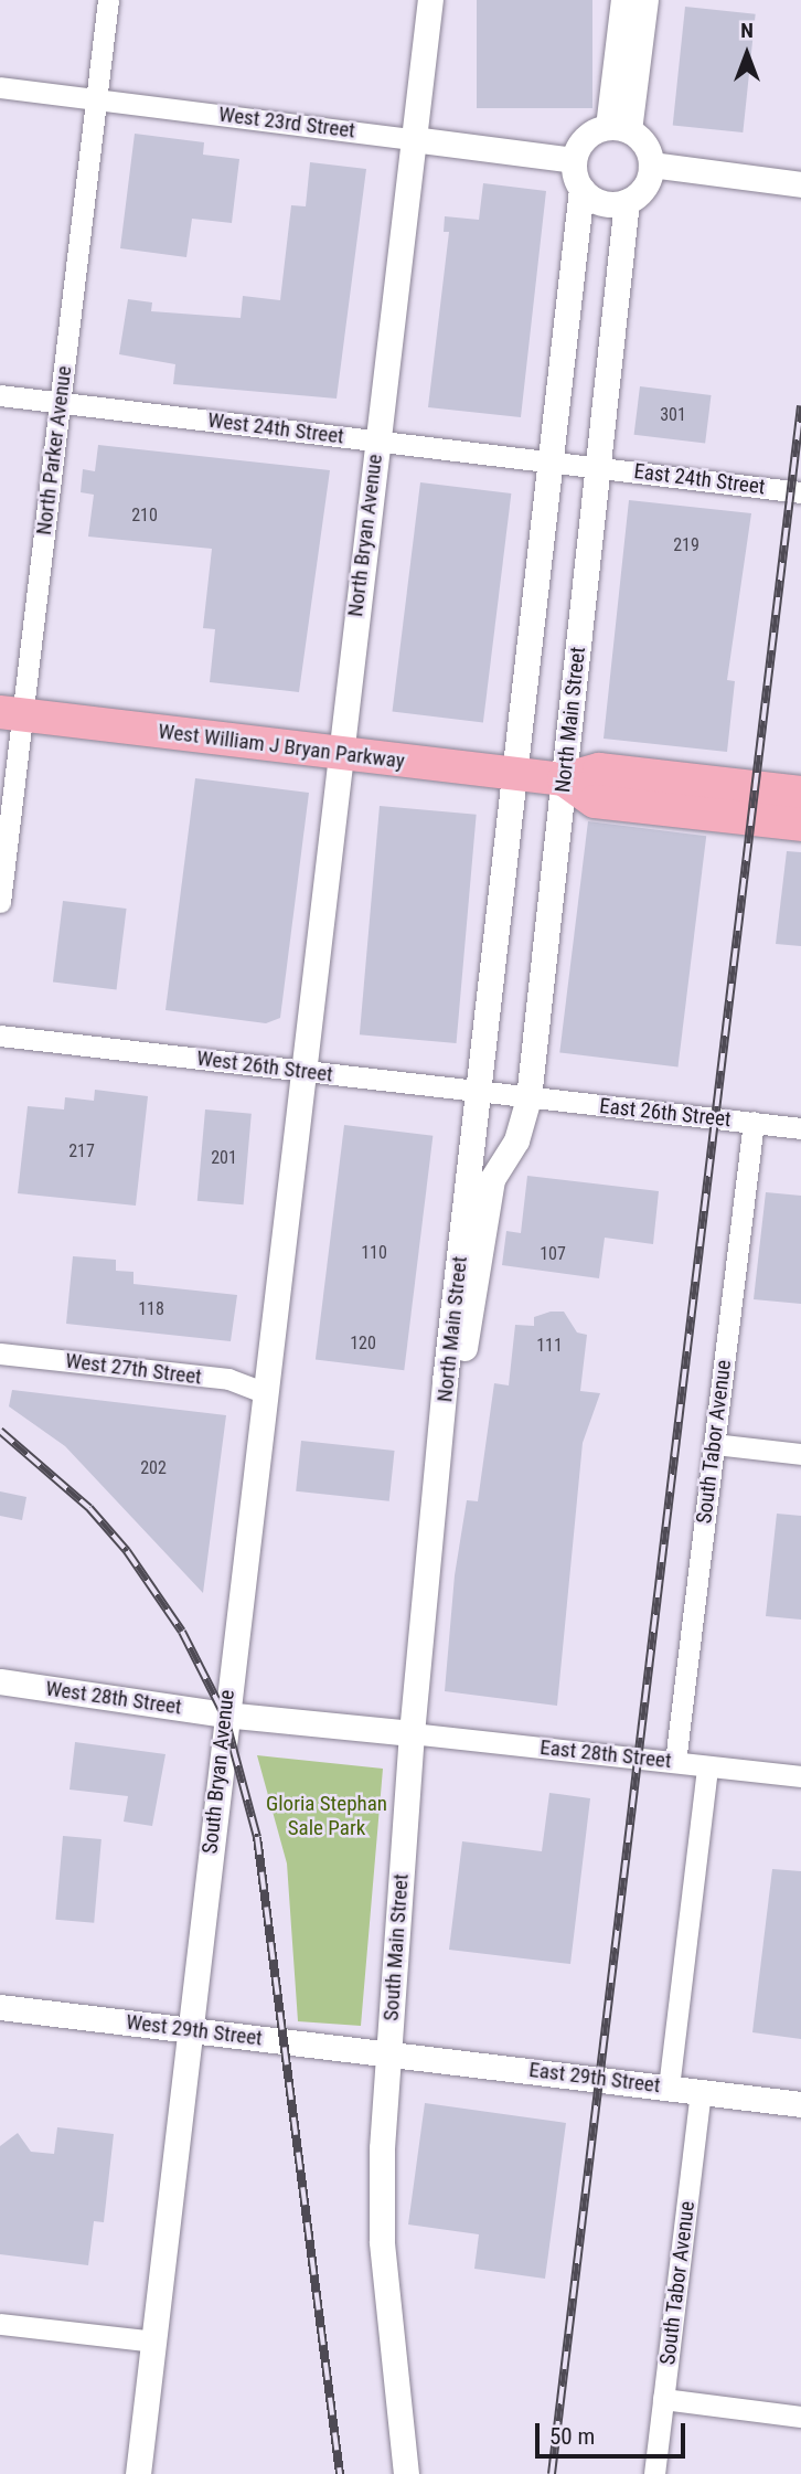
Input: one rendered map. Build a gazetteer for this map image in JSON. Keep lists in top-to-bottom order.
{
  "streets": {
    "main road": ["West William J Bryan Parkway"],
    "street": [
      "West 23rd Street",
      "West 24th Street",
      "North Parker Avenue",
      "East 24th Street",
      "North Bryan Avenue",
      "North Main Street",
      "West 26th Street",
      "East 26th Street",
      "West 27th Street",
      "South Tabor Avenue",
      "West 28th Street",
      "East 28th Street",
      "South Bryan Avenue",
      "South Main Street",
      "West 29th Street",
      "East 29th Street"
    ]
  },
  "crossings": [
    ["West 23rd Street", "North Parker Avenue"],
    ["West 23rd Street", "North Bryan Avenue"],
    ["West 23rd Street", "North Main Street"],
    ["West 24th Street", "North Parker Avenue"],
    ["West 24th Street", "East 24th Street"],
    ["West 24th Street", "North Bryan Avenue"],
    ["West 24th Street", "North Main Street"],
    ["North Parker Avenue", "West William J Bryan Parkway"],
    ["East 24th Street", "North Main Street"],
    ["North Bryan Avenue", "West William J Bryan Parkway"],
    ["North Bryan Avenue", "West 26th Street"],
    ["North Bryan Avenue", "South Bryan Avenue"],
    ["North Main Street", "West William J Bryan Parkway"],
    ["North Main Street", "West 26th Street"],
    ["North Main Street", "East 26th Street"],
    ["North Main Street", "South Main Street"],
    ["West 26th Street", "East 26th Street"],
    ["West 26th Street", "South Bryan Avenue"],
    ["East 26th Street", "South Tabor Avenue"],
    ["West 27th Street", "South Bryan Avenue"],
    ["South Tabor Avenue", "East 28th Street"],
    ["South Tabor Avenue", "East 29th Street"],
    ["West 28th Street", "East 28th Street"],
    ["West 28th Street", "South Bryan Avenue"],
    ["West 28th Street", "South Main Street"],
    ["East 28th Street", "South Main Street"],
    ["South Bryan Avenue", "West 29th Street"],
    ["South Main Street", "West 29th Street"],
    ["South Main Street", "East 29th Street"],
    ["West 29th Street", "East 29th Street"]
  ],
  "parks": ["Gloria Stephan Sale Park"],
  "house_numbers": [
    "301",
    "210",
    "219",
    "217",
    "201",
    "110",
    "107",
    "118",
    "120",
    "111",
    "202"
  ],
  "scale_bar": "50 m",
  "north": "top"
}
